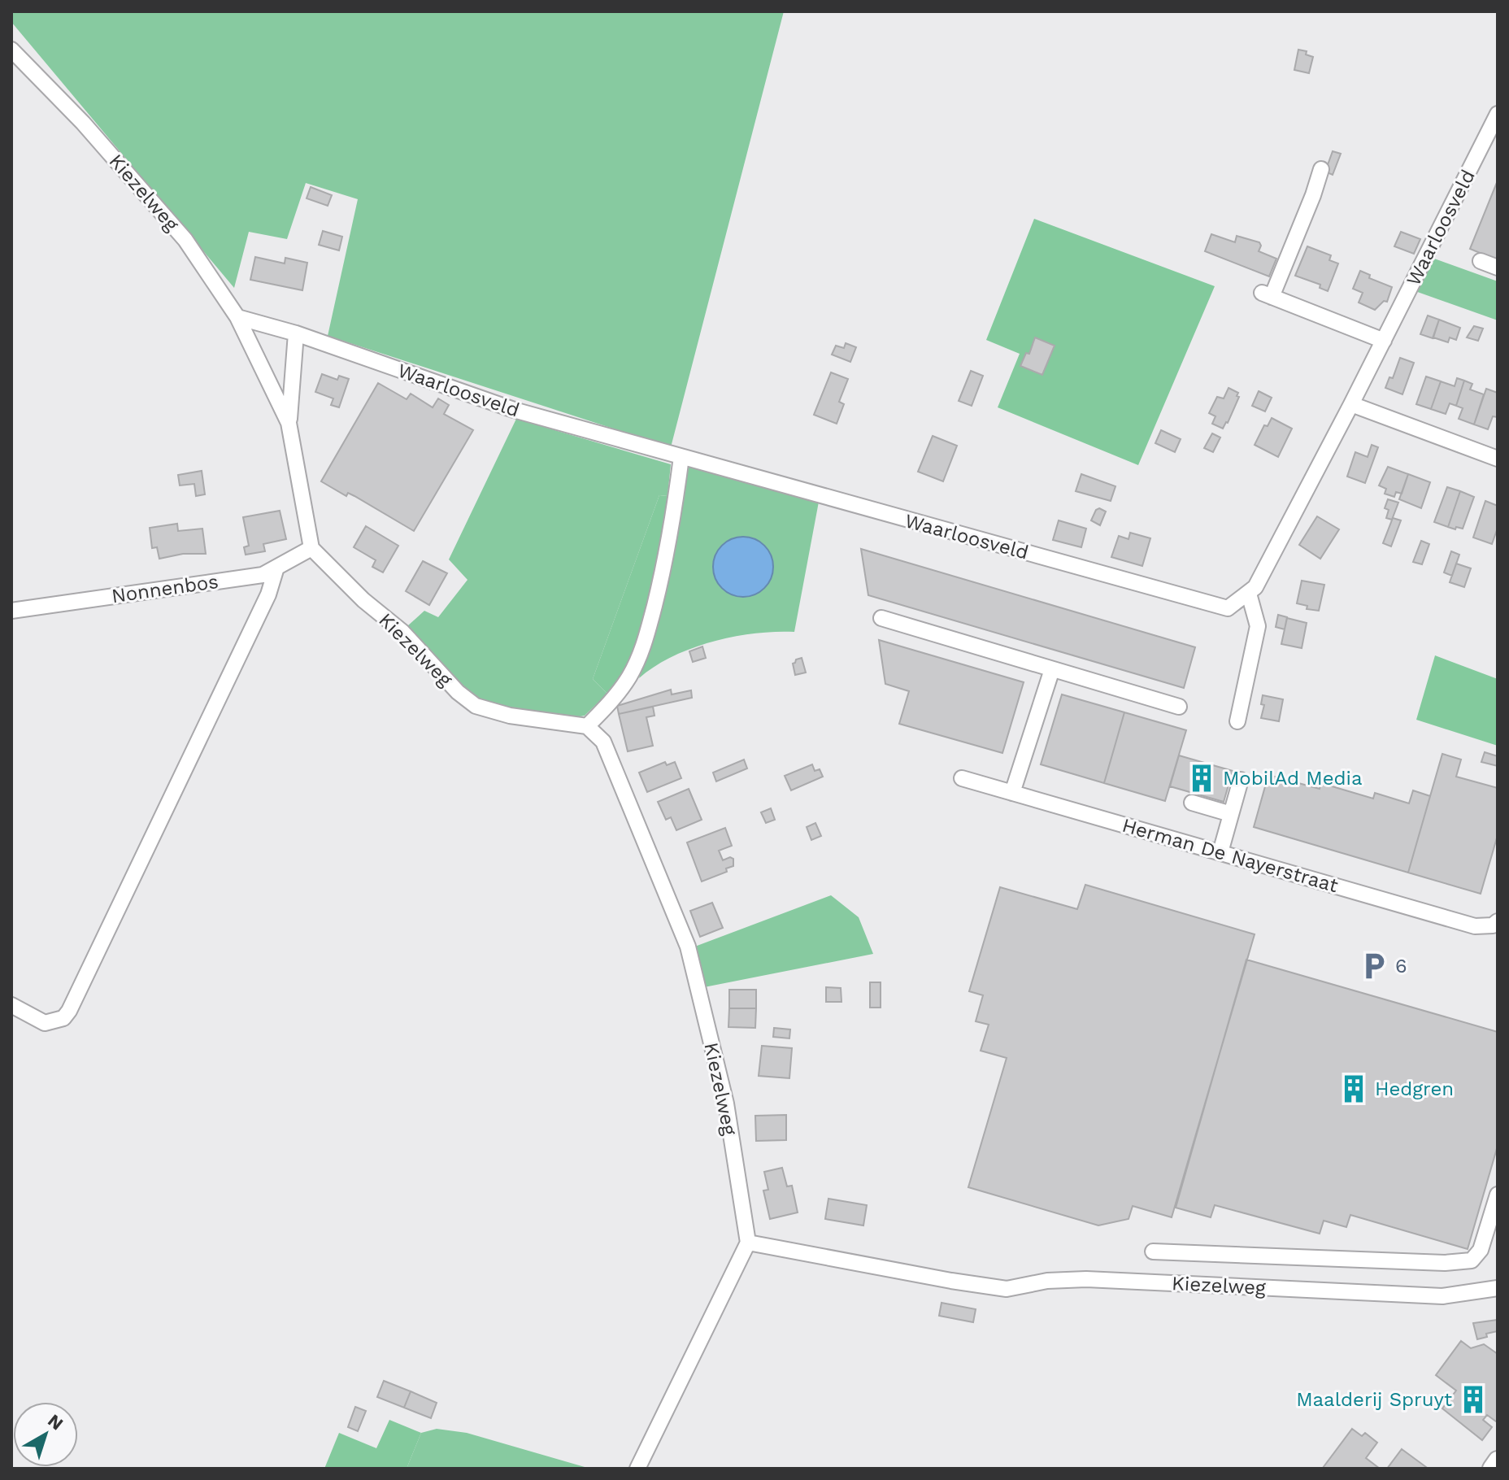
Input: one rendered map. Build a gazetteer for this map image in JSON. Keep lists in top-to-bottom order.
{
  "streets": {
    "street": [
      "Kiezelweg",
      "Waarloosveld",
      "Nonnenbos",
      "Herman De Nayerstraat"
    ]
  },
  "crossings": [
    ["Kiezelweg", "Waarloosveld"],
    ["Kiezelweg", "Nonnenbos"]
  ],
  "places": {
    "building": ["MobilAd Media", "Hedgren", "Maalderij Spruyt"],
    "parking": ["6"]
  },
  "north": "top right"
}
